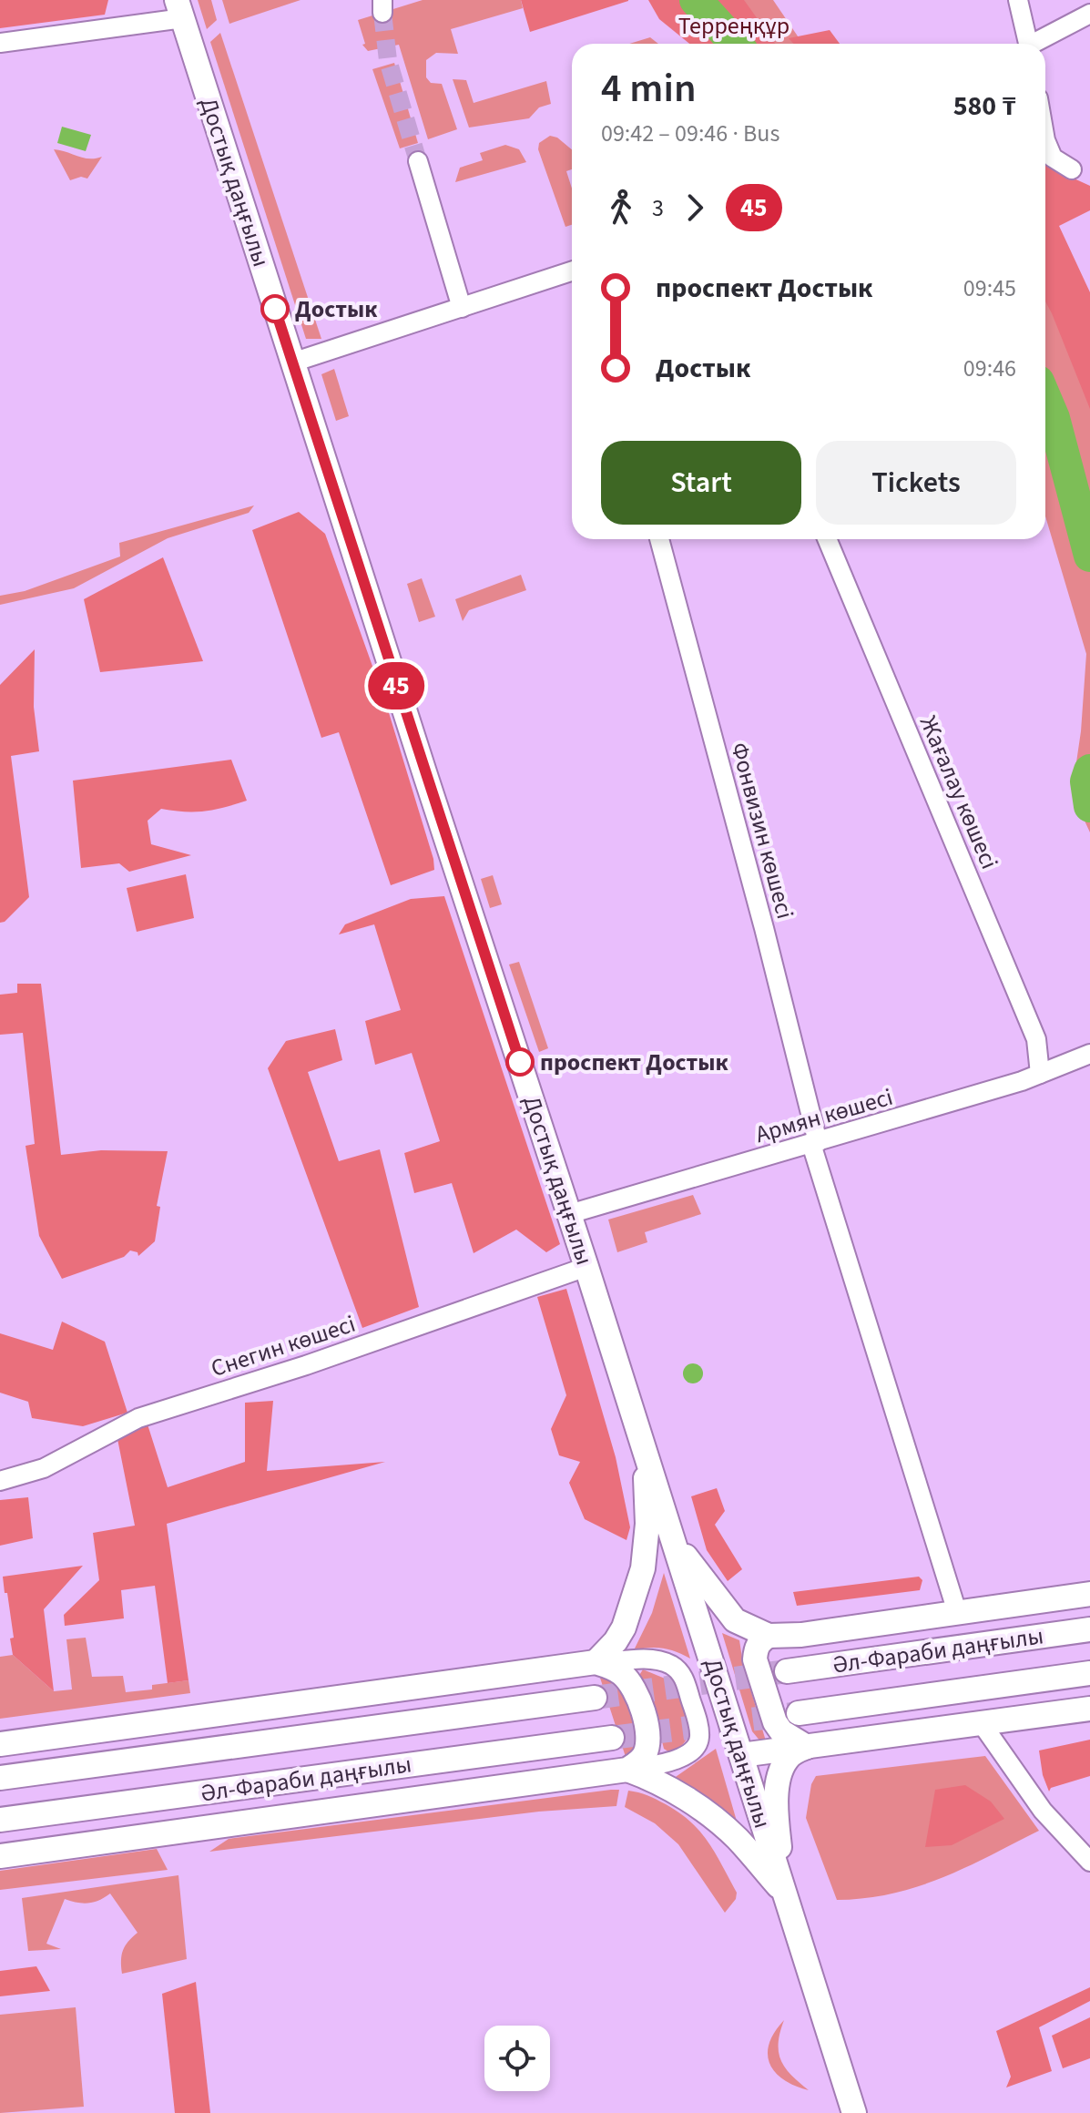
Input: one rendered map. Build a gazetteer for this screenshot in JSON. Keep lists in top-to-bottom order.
{
  "streets": {
    "main road": ["Достық даңғылы", "Әл-Фараби даңғылы"],
    "street": [
      "Жағалау көшесі",
      "Фонвизин көшесі",
      "Армян көшесі",
      "Снегин көшесі"
    ]
  },
  "crossings": [
    ["Достық даңғылы", "Армян көшесі"],
    ["Достық даңғылы", "Снегин көшесі"],
    ["Жағалау көшесі", "Армян көшесі"],
    ["Фонвизин көшесі", "Армян көшесі"]
  ],
  "parks": ["Терреңқұр"],
  "places": ["Достык", "проспект Достык"],
  "lines": ["bus line 45"],
  "page": {
    "on_map": "45",
    "heading": ["4 min", "09:42 – 09:46 · Bus", "580 ₸"],
    "legs": ["3", "45"],
    "list": [
      {
        "name": "проспект Достык",
        "value": "09:45"
      },
      {
        "name": "Достык",
        "value": "09:46"
      }
    ],
    "buttons": ["Start", "Tickets"]
  }
}
